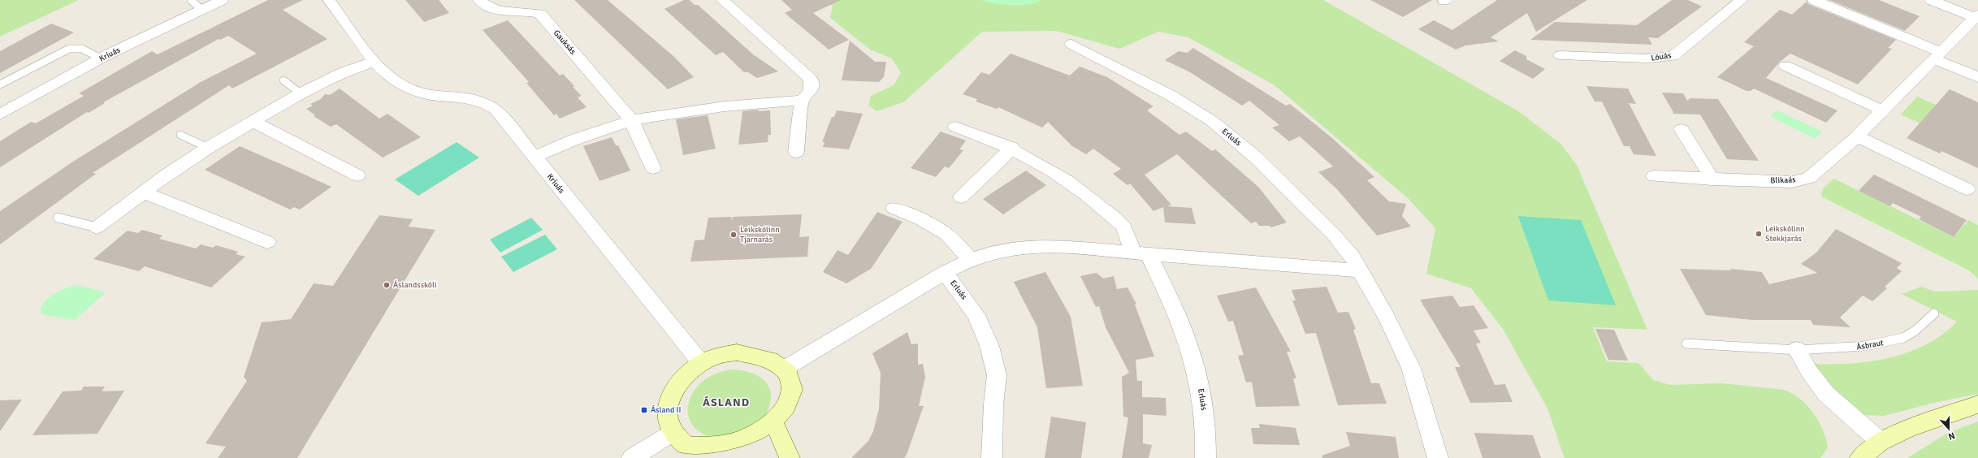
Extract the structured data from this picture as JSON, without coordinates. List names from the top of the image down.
{
  "streets": {
    "street": [
      "Gauksás",
      "Kríuás",
      "Lóuás",
      "Erluás",
      "Blikaás"
    ],
    "lane": ["Ásbraut"]
  },
  "crossings": [
    ["Kríuás", "Erluás"]
  ],
  "districts": ["ÁSLAND"],
  "places": {
    "other": ["Leikskólinn Stekkjarás", "Leikskólinn Tjarnarás", "Áslandsskóli"],
    "transit": ["Ásland II"]
  },
  "north": "bottom"
}
